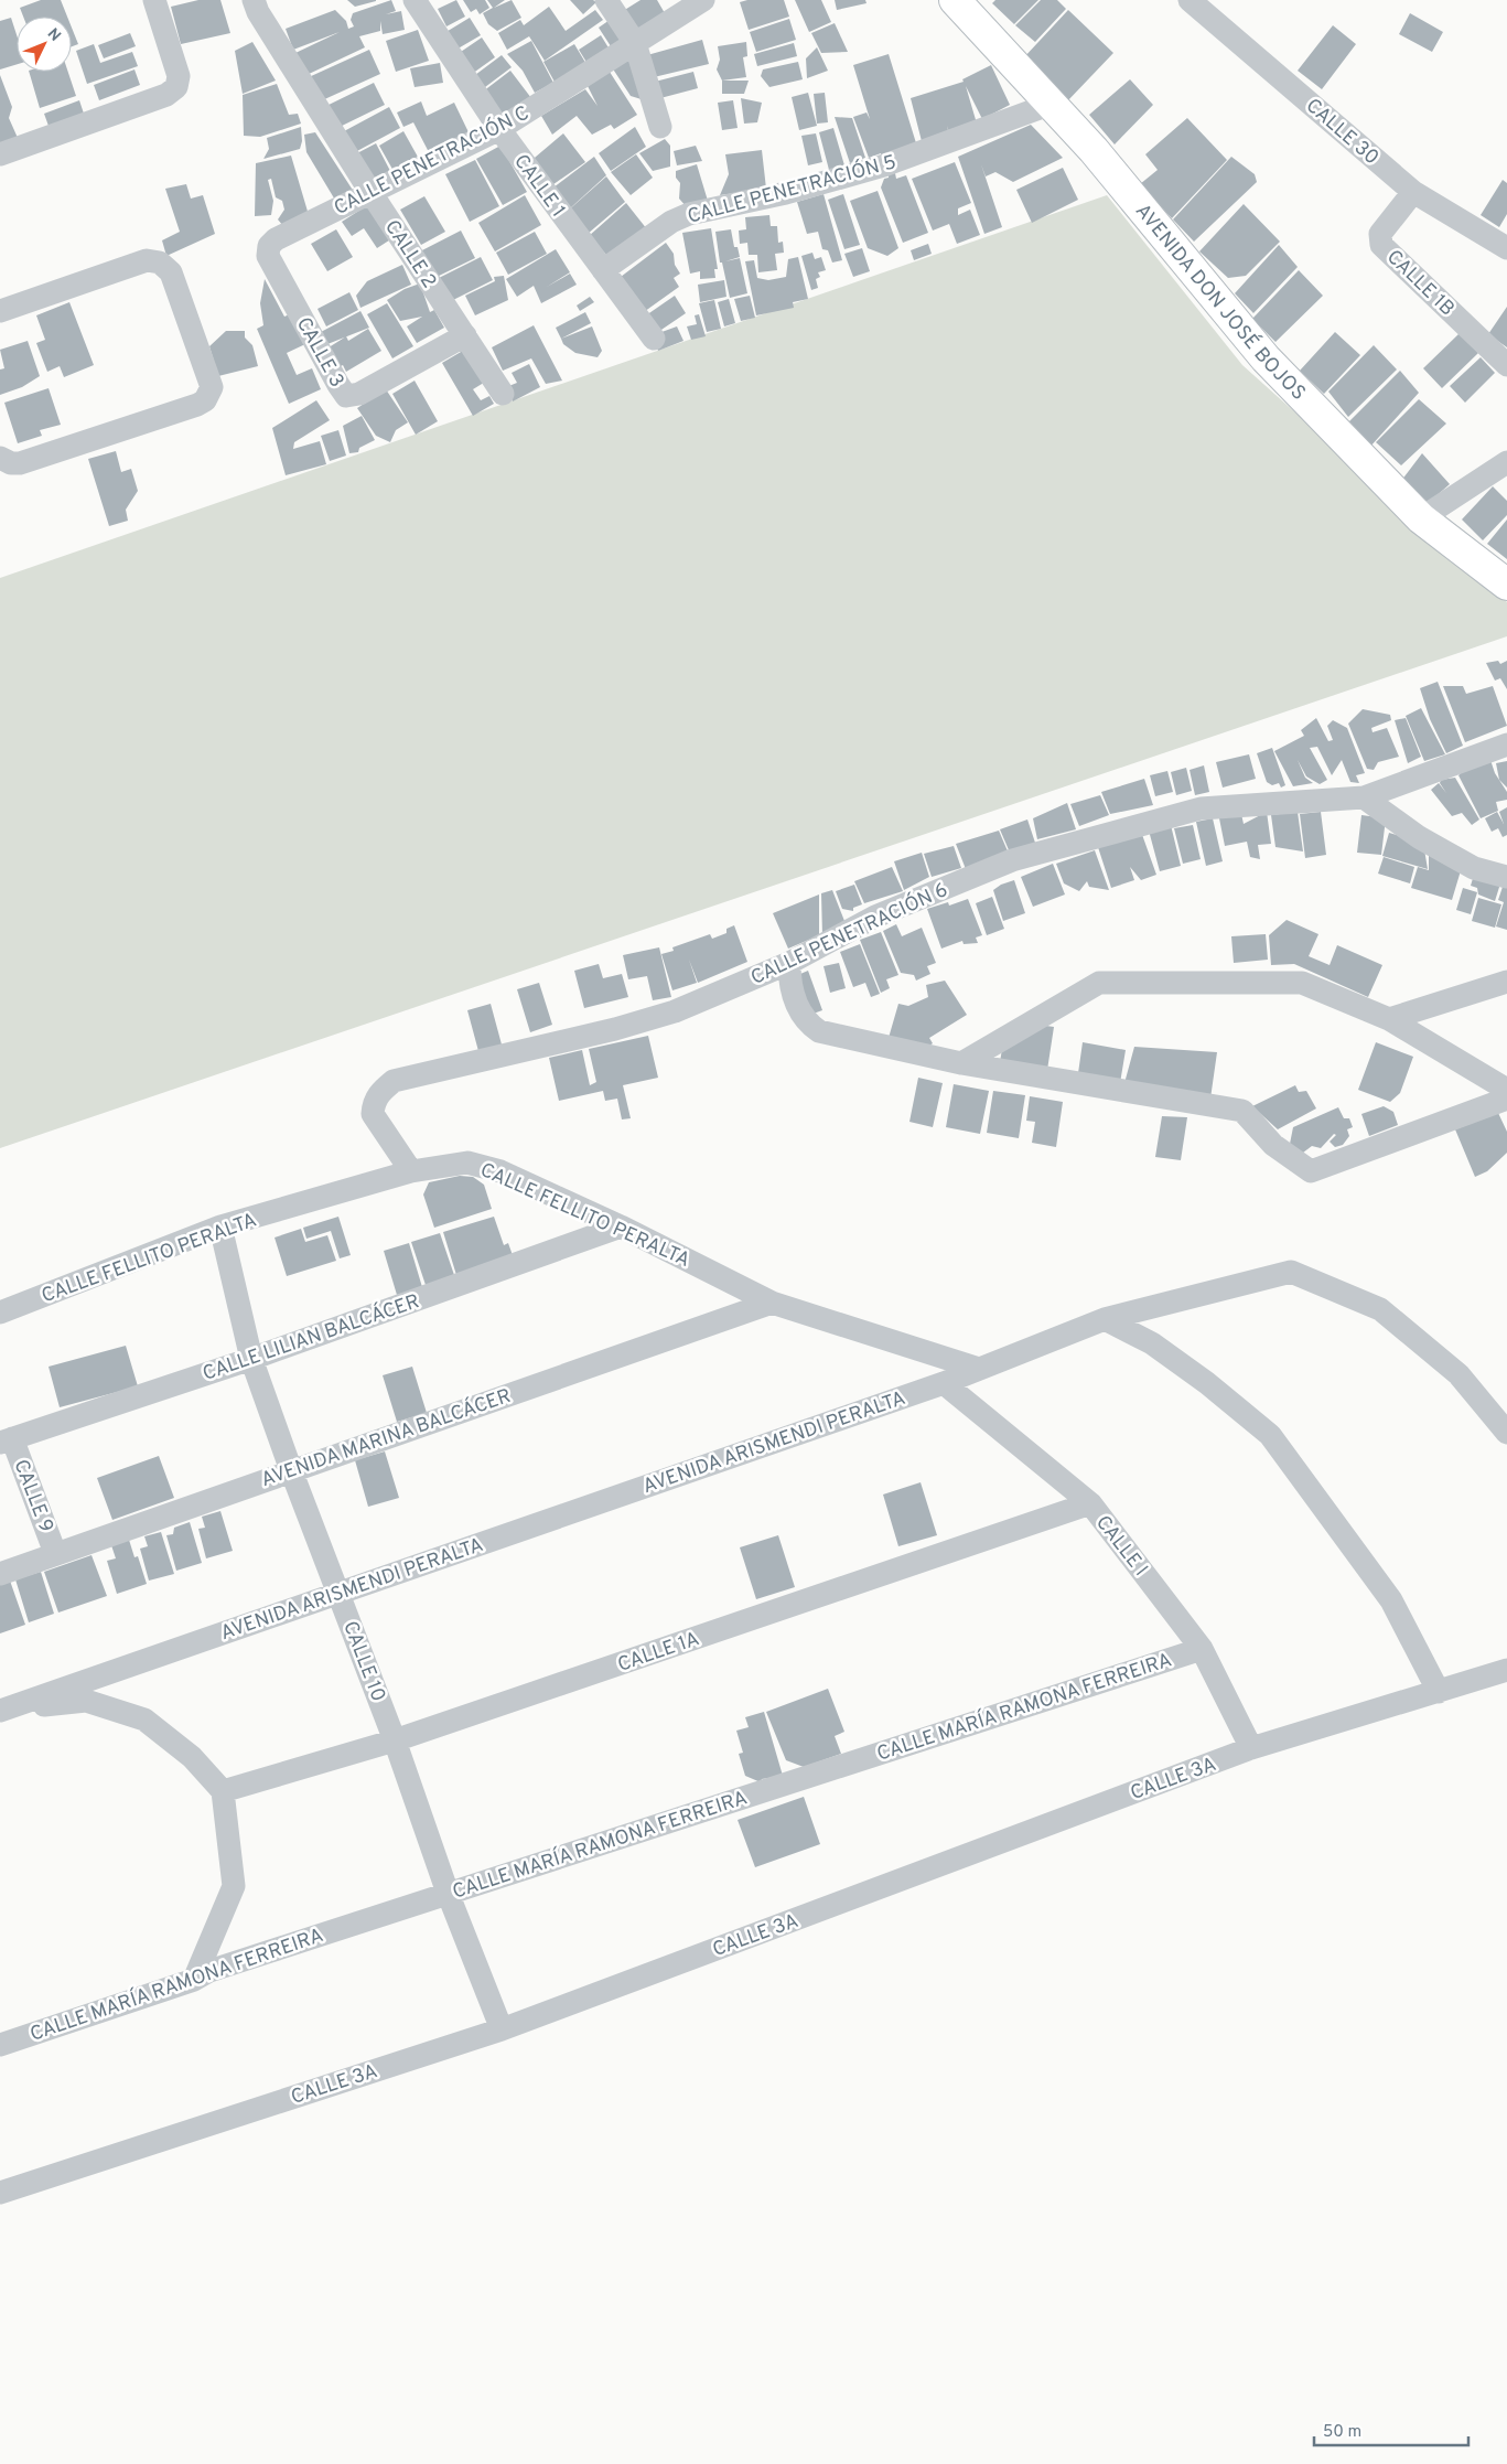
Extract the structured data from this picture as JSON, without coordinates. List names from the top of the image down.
{
  "streets": {
    "street": [
      "CALLE 30",
      "CALLE PENETRACIÓN C",
      "CALLE 1",
      "CALLE PENETRACIÓN 5",
      "CALLE 2",
      "CALLE 1B",
      "AVENIDA DON JOSÉ BOJOS",
      "CALLE 3",
      "CALLE PENETRACIÓN 6",
      "CALLE FELLITO PERALTA",
      "CALLE LILIAN BALCÁCER",
      "AVENIDA MARINA BALCÁCER",
      "AVENIDA ARISMENDI PERALTA",
      "CALLE 9",
      "CALLE I",
      "CALLE 1A",
      "CALLE 10",
      "CALLE MARÍA RAMONA FERREIRA",
      "CALLE 3A"
    ]
  },
  "crossings": [
    ["CALLE 30", "CALLE 1B"],
    ["CALLE PENETRACIÓN C", "CALLE 1"],
    ["CALLE PENETRACIÓN C", "CALLE 2"],
    ["CALLE PENETRACIÓN C", "CALLE 3"],
    ["CALLE 1", "CALLE PENETRACIÓN 5"],
    ["CALLE PENETRACIÓN 5", "AVENIDA DON JOSÉ BOJOS"],
    ["CALLE 2", "CALLE 3"],
    ["CALLE PENETRACIÓN 6", "CALLE FELLITO PERALTA"],
    ["CALLE FELLITO PERALTA", "CALLE LILIAN BALCÁCER"],
    ["CALLE FELLITO PERALTA", "AVENIDA MARINA BALCÁCER"],
    ["CALLE FELLITO PERALTA", "AVENIDA ARISMENDI PERALTA"],
    ["CALLE FELLITO PERALTA", "CALLE 10"],
    ["CALLE LILIAN BALCÁCER", "CALLE 9"],
    ["CALLE LILIAN BALCÁCER", "CALLE 10"],
    ["AVENIDA MARINA BALCÁCER", "CALLE 9"],
    ["AVENIDA MARINA BALCÁCER", "CALLE 10"],
    ["AVENIDA ARISMENDI PERALTA", "CALLE I"],
    ["AVENIDA ARISMENDI PERALTA", "CALLE 10"],
    ["CALLE I", "CALLE 1A"],
    ["CALLE I", "CALLE MARÍA RAMONA FERREIRA"],
    ["CALLE I", "CALLE 3A"],
    ["CALLE 1A", "CALLE 10"],
    ["CALLE 10", "CALLE MARÍA RAMONA FERREIRA"],
    ["CALLE 10", "CALLE 3A"]
  ],
  "scale_bar": "50 m",
  "north": "top right"
}
